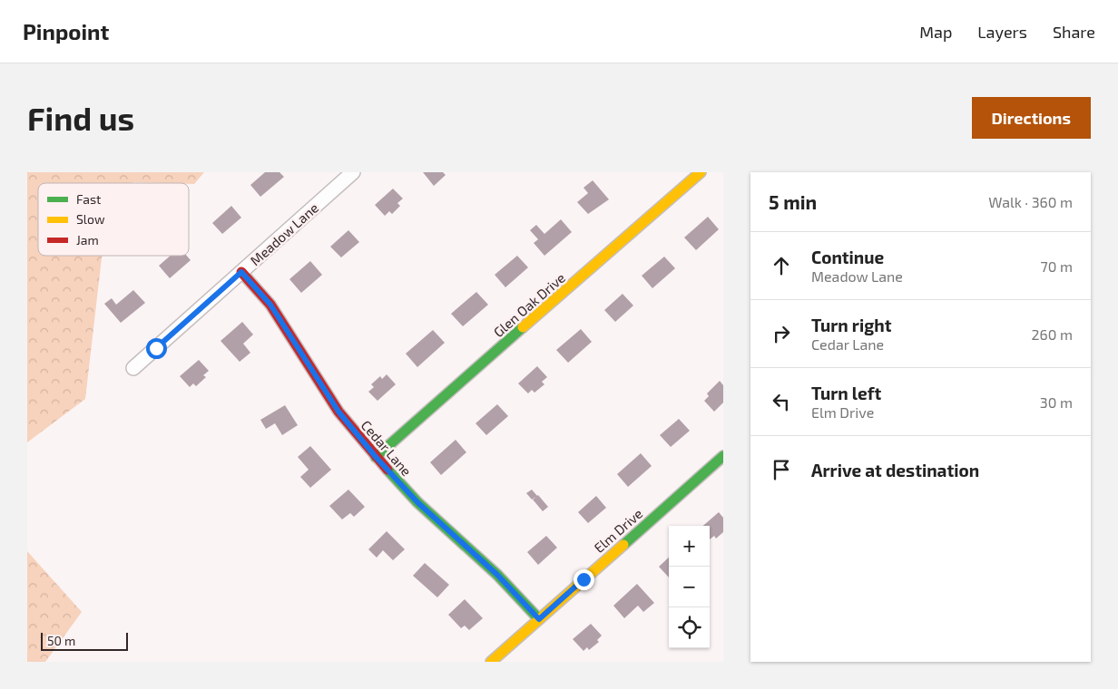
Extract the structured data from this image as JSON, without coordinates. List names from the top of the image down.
{
  "streets": {
    "street": [
      "Meadow Lane",
      "Glen Oak Drive",
      "Cedar Lane",
      "Elm Drive"
    ]
  },
  "crossings": [
    ["Meadow Lane", "Cedar Lane"],
    ["Glen Oak Drive", "Cedar Lane"],
    ["Cedar Lane", "Elm Drive"]
  ],
  "legend": ["Fast", "Slow", "Jam"],
  "scale_bar": "50 m",
  "page": {
    "header": "Pinpoint",
    "nav": ["Map", "Layers", "Share"],
    "buttons": "Directions",
    "title": "Find us",
    "heading": ["5 min", "Walk · 360 m"],
    "list": [
      ["Continue", "Meadow Lane", "70 m"],
      ["Turn right", "Cedar Lane", "260 m"],
      ["Turn left", "Elm Drive", "30 m"],
      "Arrive at destination"
    ],
    "map_buttons": ["+", "−"],
    "scale": "50 m"
  }
}
